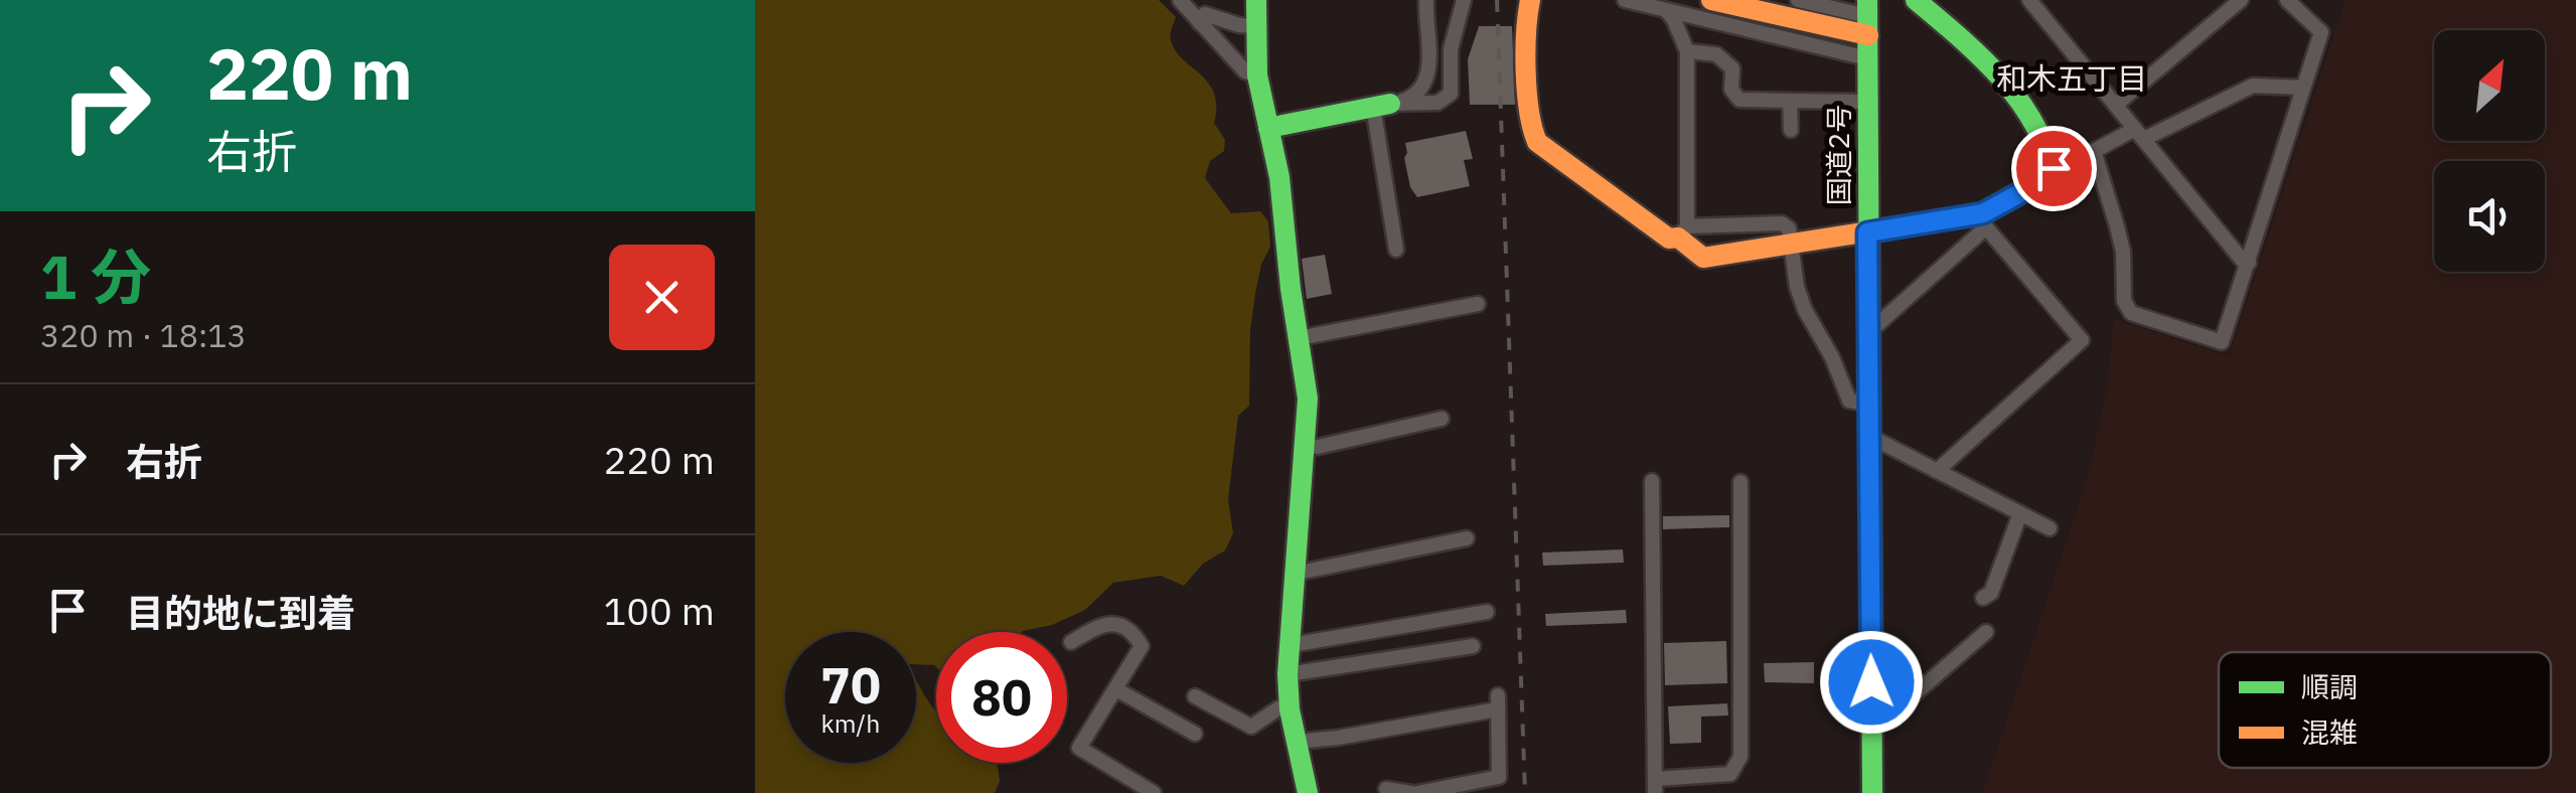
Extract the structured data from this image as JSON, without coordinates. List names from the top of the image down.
{
  "streets": {
    "main road": ["国道2号"]
  },
  "districts": ["和木五丁目"],
  "legend": ["順調", "混雑"],
  "north": "top right",
  "page": {
    "turn": ["220 m", "右折"],
    "heading": ["1 分", "320 m · 18:13"],
    "list": [
      {
        "name": "右折",
        "value": "220 m"
      },
      {
        "name": "目的地に到着",
        "value": "100 m"
      }
    ],
    "speed": "70 km/h",
    "limit": "80"
  }
}
